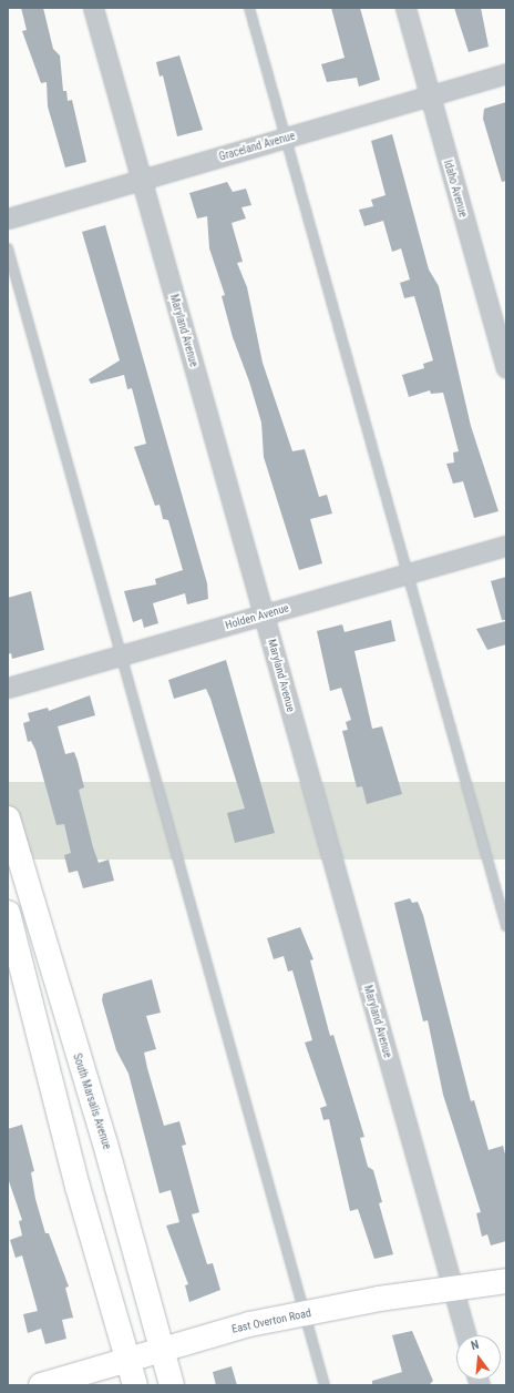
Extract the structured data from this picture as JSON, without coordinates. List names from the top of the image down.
{
  "streets": {
    "main road": ["South Marsalis Avenue", "East Overton Road"],
    "street": [
      "Graceland Avenue",
      "Idaho Avenue",
      "Maryland Avenue",
      "Holden Avenue"
    ]
  },
  "crossings": [
    ["Graceland Avenue", "Idaho Avenue"],
    ["Graceland Avenue", "Maryland Avenue"],
    ["Maryland Avenue", "Holden Avenue"],
    ["Maryland Avenue", "East Overton Road"],
    ["South Marsalis Avenue", "East Overton Road"]
  ],
  "north": "top"
}
